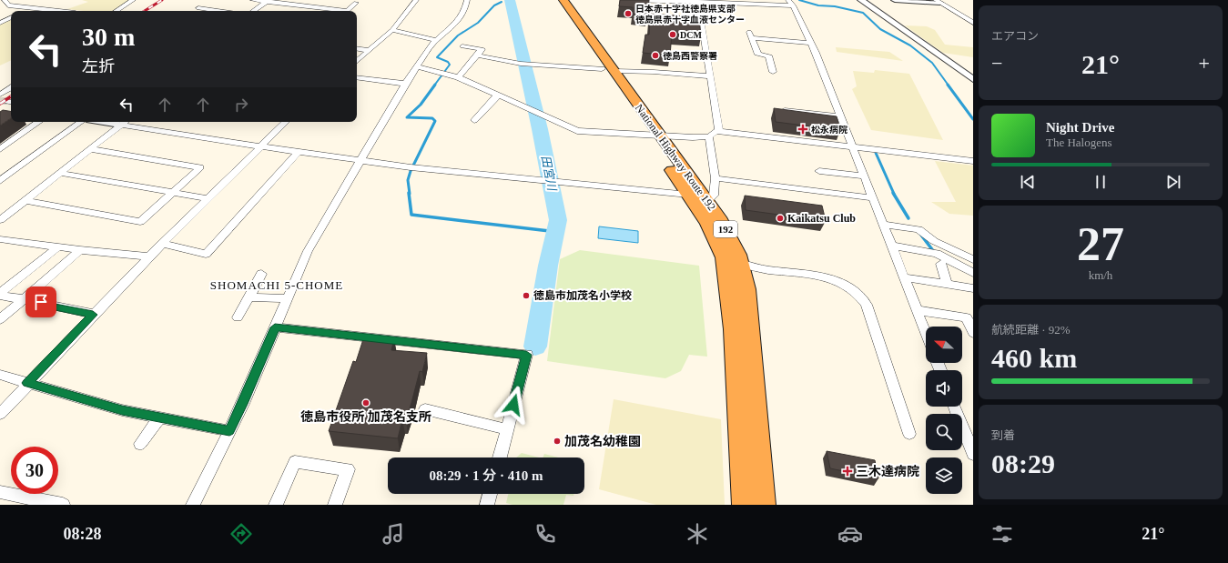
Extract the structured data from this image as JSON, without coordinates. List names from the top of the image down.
{
  "streets": {
    "highway": ["National Highway Route 192", "192"]
  },
  "districts": ["SHOMACHI 5-CHOME"],
  "water": ["田宮川"],
  "places": {
    "other": [
      "日本赤十字社徳島県支部 徳島県赤十字血液センター",
      "DCM",
      "徳島西警察署",
      "Kaikatsu Club",
      "徳島市加茂名小学校",
      "徳島市役所 加茂名支所",
      "加茂名幼稚園"
    ],
    "health": ["松永病院", "三木達病院"]
  },
  "north": "left",
  "page": {
    "tile": [
      "エアコン",
      ["27", "km/h"],
      ["航続距離 · 92%", "460 km"],
      ["到着", "08:29"]
    ],
    "turn": ["30 m", "左折"],
    "heat": ["−", "21°", "+"],
    "song": ["Night Drive", "The Halogens"],
    "limit": "30",
    "trip": "08:29 · 1 分 · 410 m",
    "tabs": ["08:28", "21°"]
  }
}
